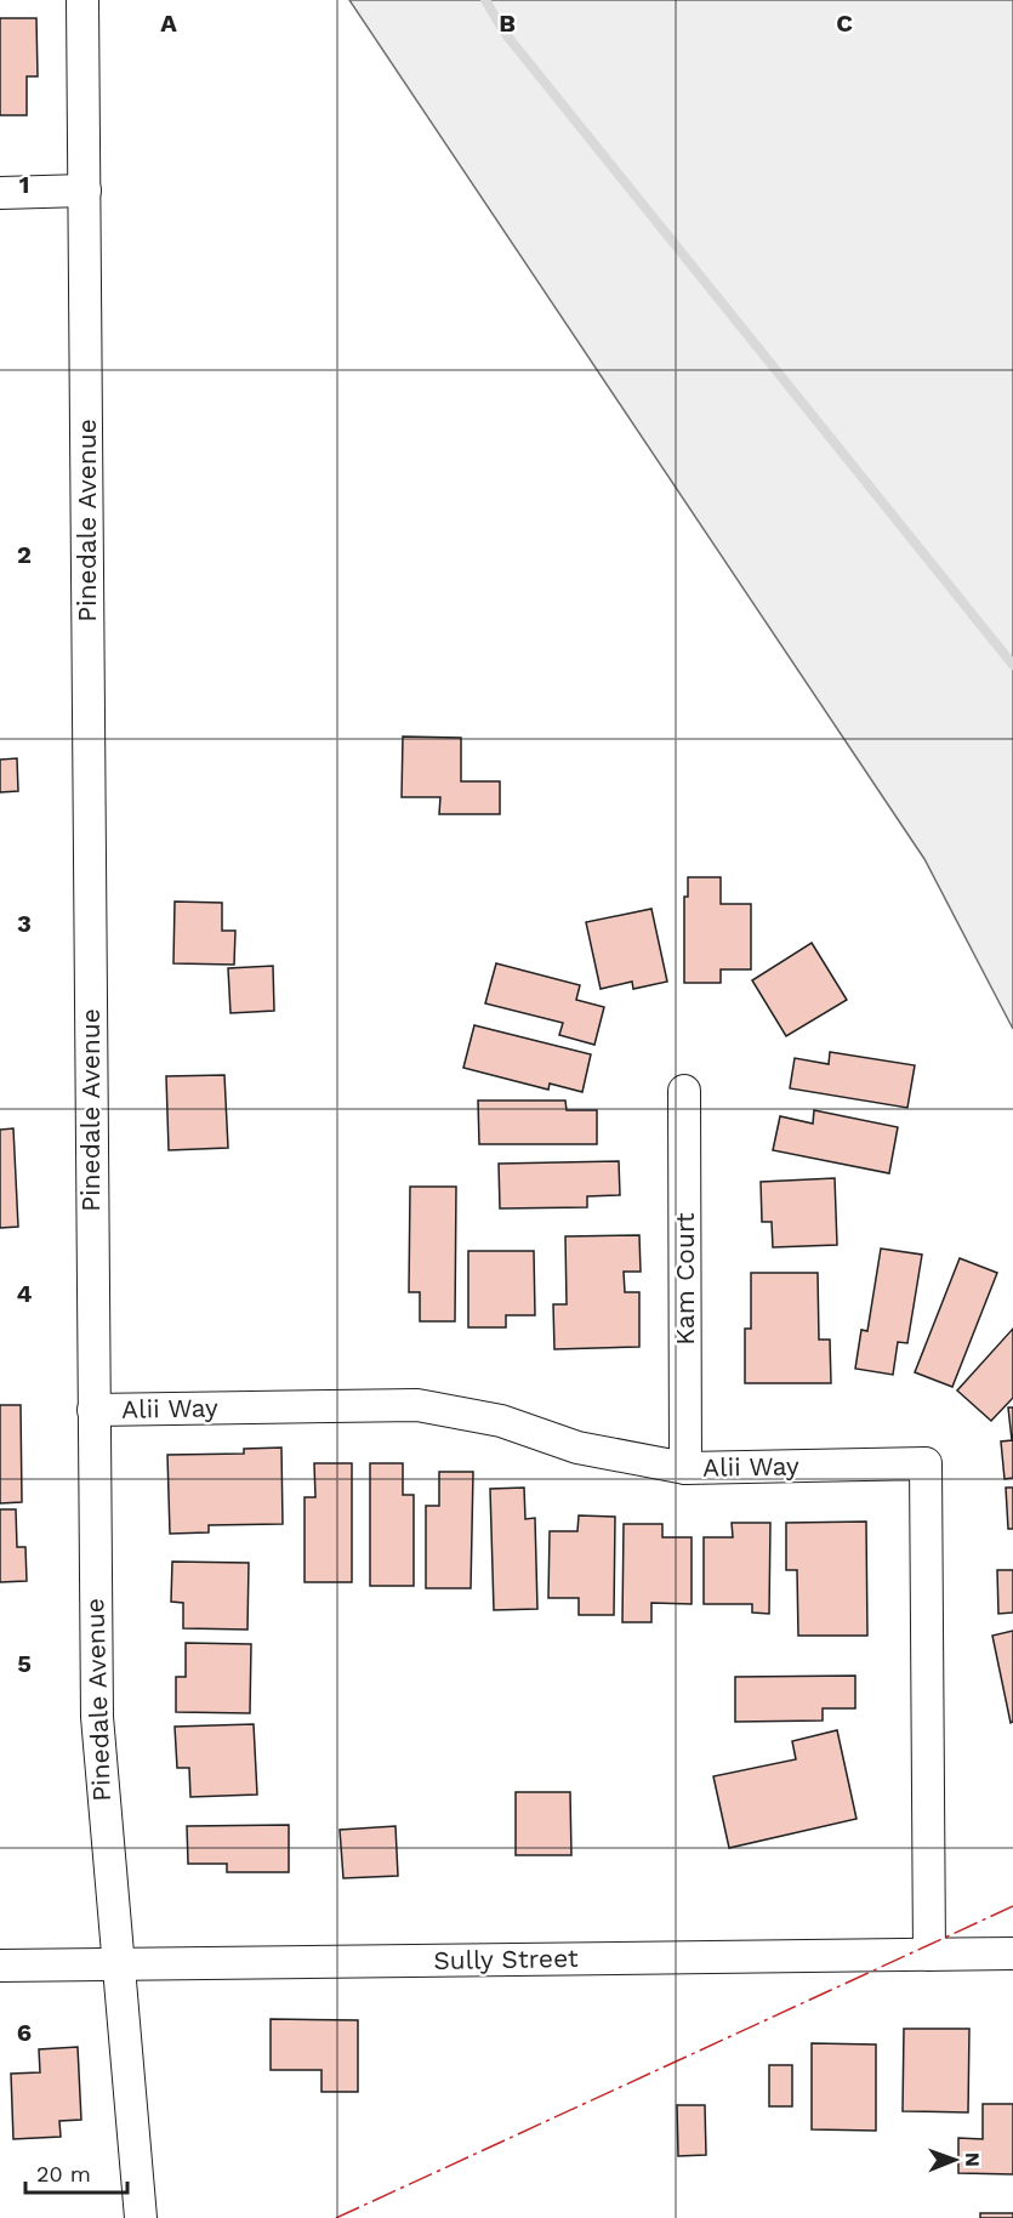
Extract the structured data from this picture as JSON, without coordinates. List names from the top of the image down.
{
  "streets": {
    "street": [
      "Pinedale Avenue",
      "Kam Court",
      "Alii Way",
      "Sully Street"
    ]
  },
  "crossings": [
    ["Pinedale Avenue", "Alii Way"],
    ["Pinedale Avenue", "Sully Street"],
    ["Kam Court", "Alii Way"],
    ["Alii Way", "Sully Street"]
  ],
  "scale_bar": "20 m",
  "north": "right",
  "grid": {
    "columns": ["A", "B", "C"],
    "rows": [
      "1",
      "2",
      "3",
      "4",
      "5",
      "6"
    ]
  }
}
